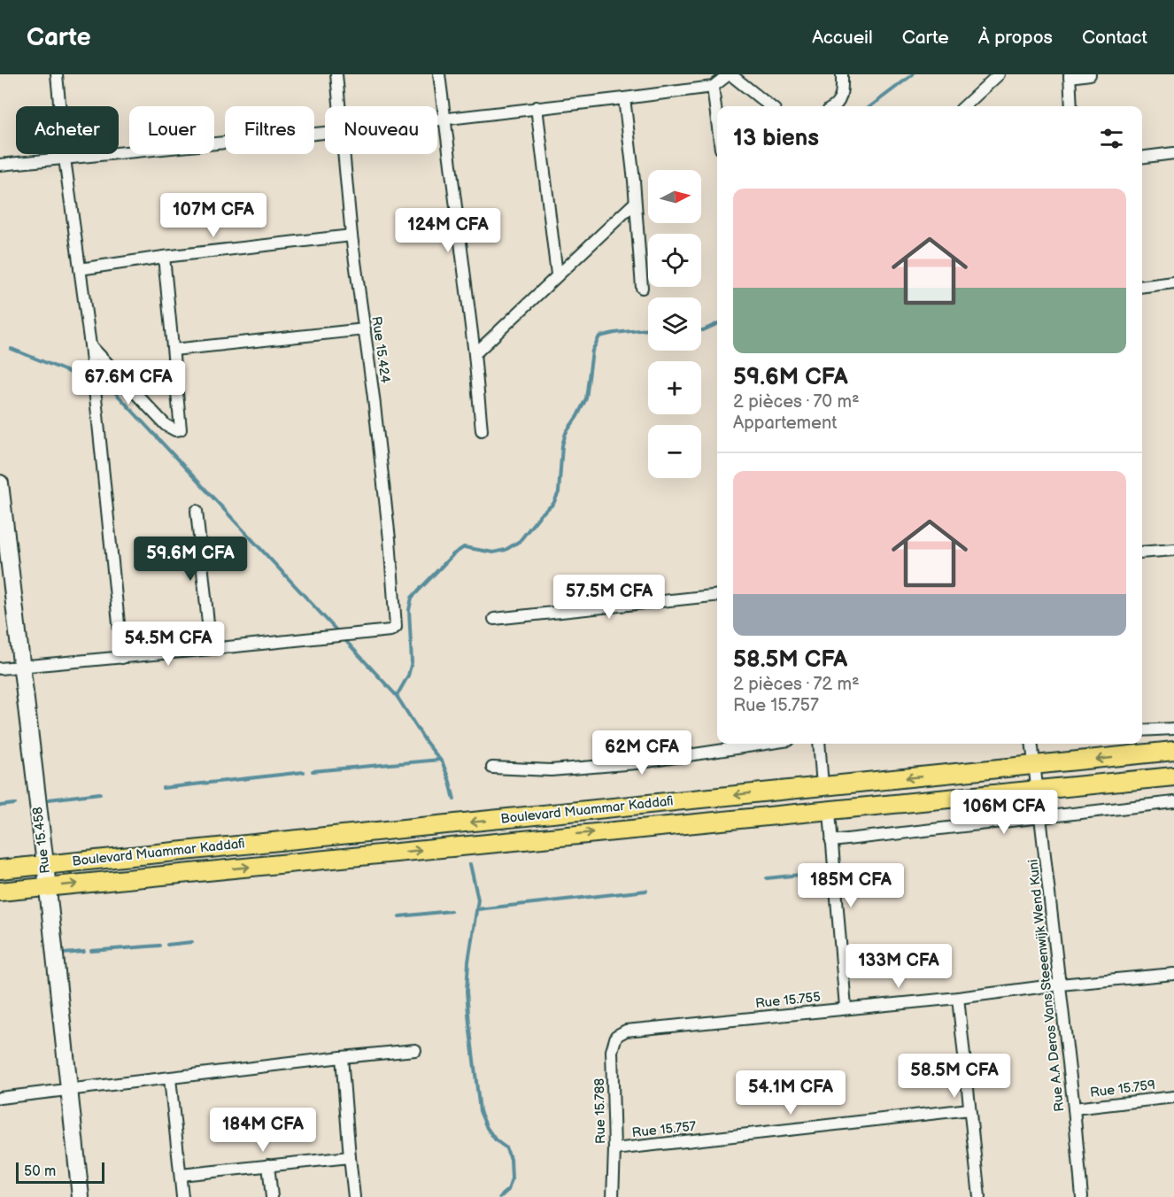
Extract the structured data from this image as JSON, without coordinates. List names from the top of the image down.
{
  "streets": {
    "main road": ["Boulevard Muammar Kaddafi", "Rue 15.458"],
    "street": [
      "Rue 15.424",
      "Rue A.A Deros Vans Steeenwijk Wend Kuni",
      "Rue 15.755",
      "Rue 15.759",
      "Rue 15.788",
      "Rue 15.757"
    ]
  },
  "crossings": [
    ["Boulevard Muammar Kaddafi", "Rue 15.458"],
    ["Boulevard Muammar Kaddafi", "Rue A.A Deros Vans Steeenwijk Wend Kuni"],
    ["Rue A.A Deros Vans Steeenwijk Wend Kuni", "Rue 15.755"],
    ["Rue A.A Deros Vans Steeenwijk Wend Kuni", "Rue 15.759"],
    ["Rue 15.755", "Rue 15.788"],
    ["Rue 15.788", "Rue 15.757"]
  ],
  "scale_bar": "50 m",
  "north": "right",
  "page": {
    "header": "Carte",
    "nav": [
      "Accueil",
      "Carte",
      "À propos",
      "Contact"
    ],
    "chip": [
      "Acheter",
      "Louer",
      "Filtres",
      "Nouveau"
    ],
    "heading": "13 biens",
    "map_buttons": ["+", "−"],
    "list": [
      {
        "name": "59.6M CFA",
        "note": "2 pièces · 70 m² · Appartement"
      },
      {
        "name": "58.5M CFA",
        "note": "2 pièces · 72 m² · Rue 15.757"
      }
    ],
    "price": [
      "107M CFA",
      "124M CFA",
      "67.6M CFA",
      "59.6M CFA",
      "57.5M CFA",
      "54.5M CFA",
      "62M CFA",
      "106M CFA",
      "185M CFA",
      "133M CFA",
      "58.5M CFA",
      "54.1M CFA",
      "184M CFA"
    ],
    "scale": "50 m"
  }
}
